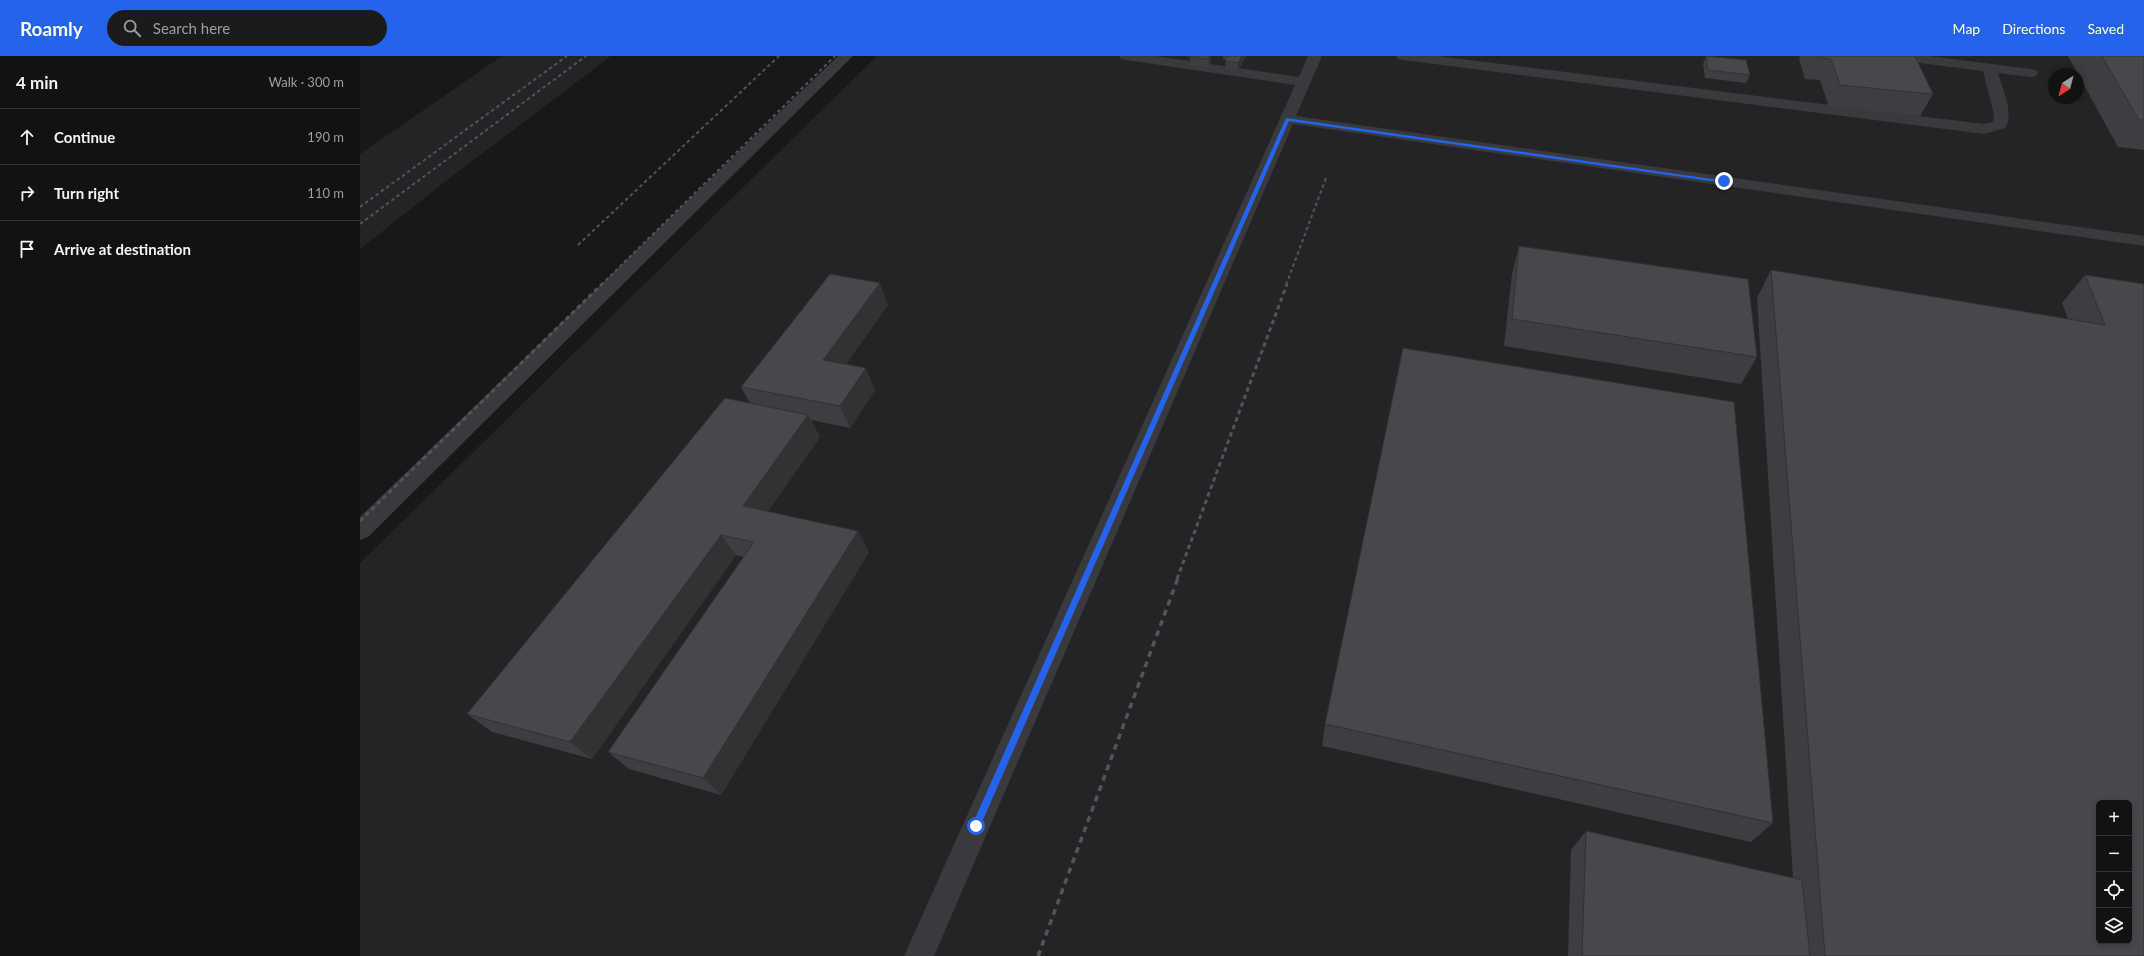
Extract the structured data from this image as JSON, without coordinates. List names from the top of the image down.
{
  "north": "bottom left",
  "page": {
    "header": "Roamly",
    "search": "Search here",
    "nav": ["Map", "Directions", "Saved"],
    "heading": ["4 min", "Walk · 300 m"],
    "list": [
      ["Continue", "190 m"],
      ["Turn right", "110 m"],
      "Arrive at destination"
    ],
    "map_buttons": ["+", "−"]
  }
}
